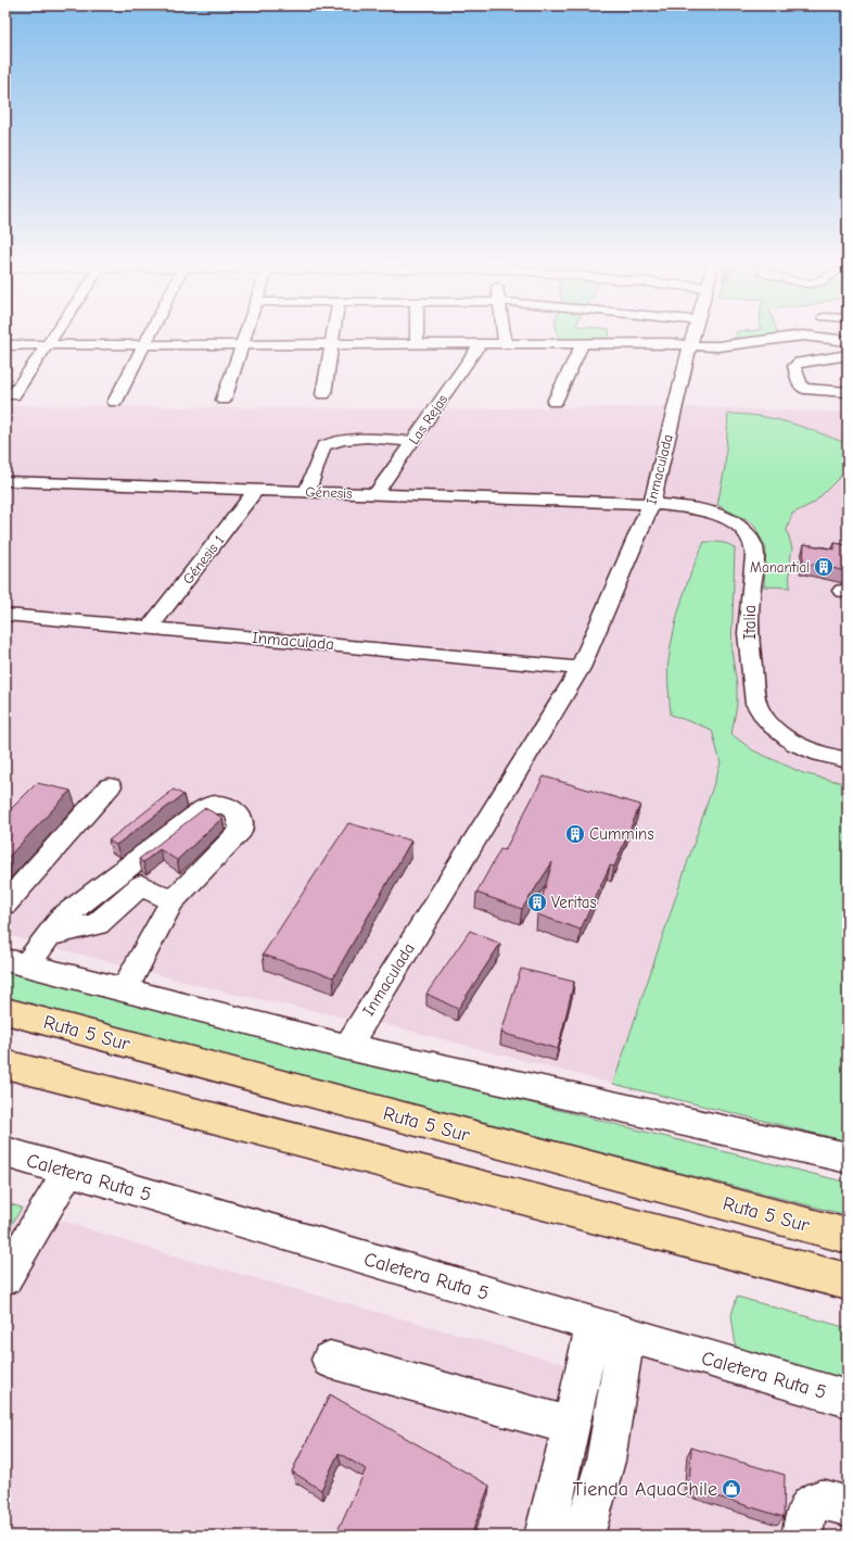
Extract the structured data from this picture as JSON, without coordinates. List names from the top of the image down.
{
  "streets": {
    "highway": ["Ruta 5 Sur"],
    "street": [
      "Las Rejas",
      "Inmaculada",
      "Génesis",
      "Génesis 1",
      "Italia",
      "Caletera Ruta 5"
    ]
  },
  "crossings": [
    ["Las Rejas", "Génesis"],
    ["Inmaculada", "Génesis"],
    ["Inmaculada", "Génesis 1"],
    ["Inmaculada", "Italia"],
    ["Génesis", "Génesis 1"],
    ["Génesis", "Italia"]
  ],
  "places": {
    "building": ["Manantial", "Cummins", "Veritas"],
    "shop": ["Tienda AquaChile"]
  }
}
